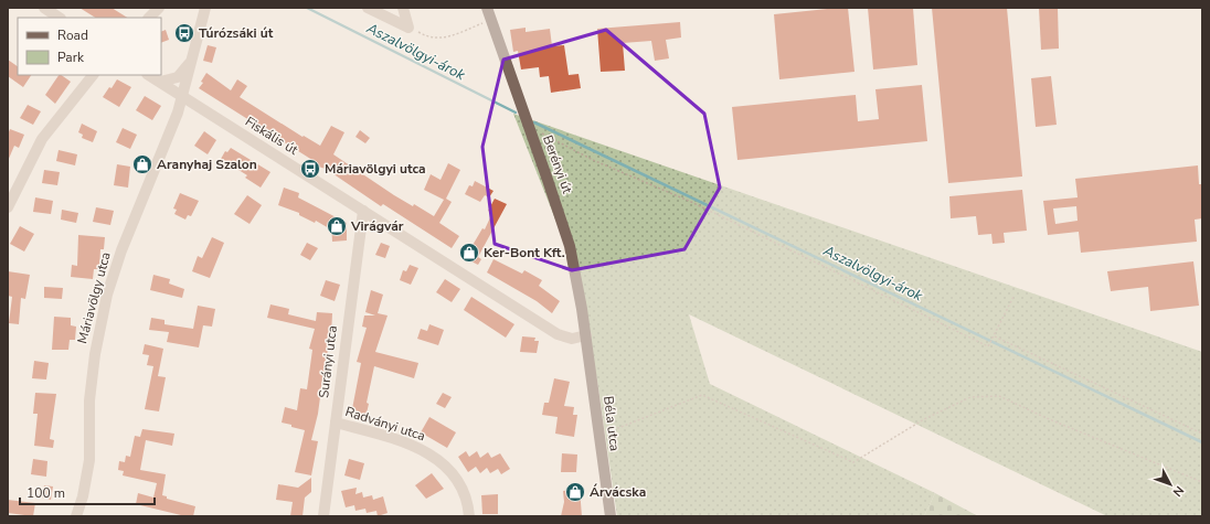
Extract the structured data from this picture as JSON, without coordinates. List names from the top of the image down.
{
  "streets": {
    "main road": ["Berényi út", "Béla utca"],
    "street": [
      "Fiskális út",
      "Máriavölgy utca",
      "Surányi utca",
      "Radványi utca"
    ]
  },
  "crossings": [
    ["Fiskális út", "Berényi út"],
    ["Fiskális út", "Máriavölgy utca"],
    ["Fiskális út", "Surányi utca"],
    ["Fiskális út", "Béla utca"],
    ["Berényi út", "Béla utca"],
    ["Surányi utca", "Radványi utca"]
  ],
  "water": ["Aszalvölgyi-árok"],
  "places": {
    "bus stop": ["Túrózsáki út", "Máriavölgyi utca"],
    "shop": [
      "Aranyhaj Szalon",
      "Virágvár",
      "Ker-Bont Kft.",
      "Árvácska"
    ]
  },
  "legend": ["Road", "Park"],
  "scale_bar": "100 m",
  "north": "bottom right"
}
